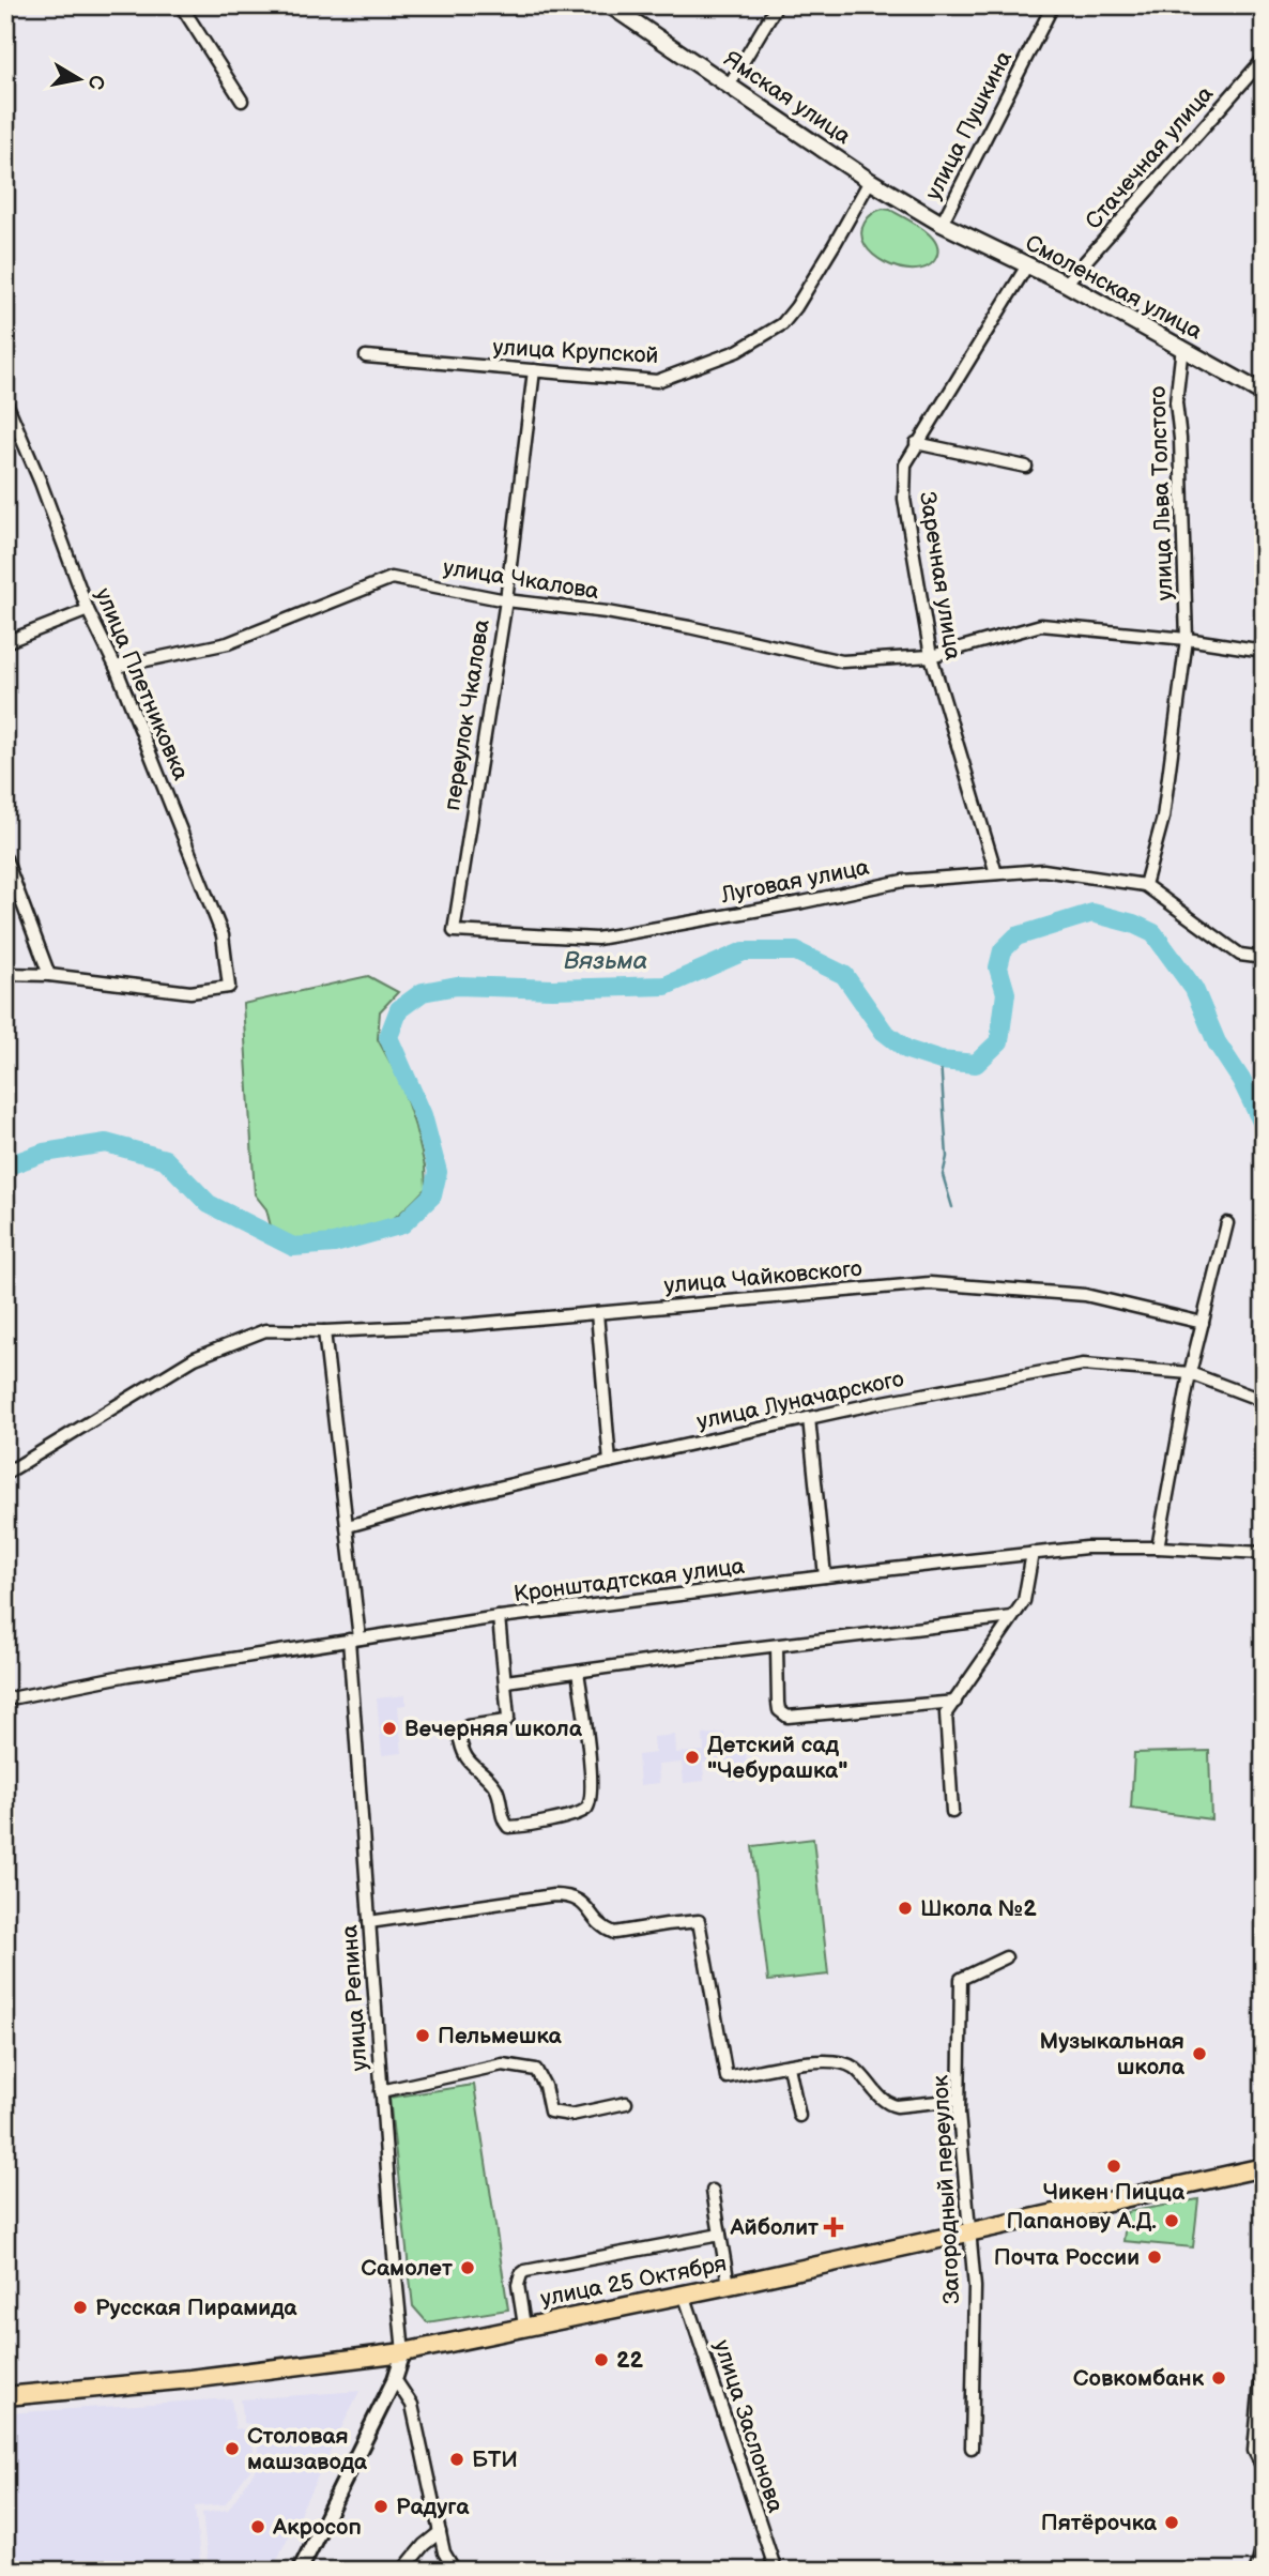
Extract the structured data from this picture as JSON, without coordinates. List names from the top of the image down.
{
  "streets": {
    "main road": ["Ямская улица", "Смоленская улица", "улица 25 Октября"],
    "street": [
      "улица Пушкина",
      "Стачечная улица",
      "улица Крупской",
      "улица Льва Толстого",
      "Заречная улица",
      "улица Чкалова",
      "улица Плетниковка",
      "переулок Чкалова",
      "Луговая улица",
      "улица Чайковского",
      "улица Луначарского",
      "Кронштадтская улица",
      "улица Репина",
      "Загородный переулок",
      "улица Заслонова"
    ]
  },
  "crossings": [
    ["Ямская улица", "улица Пушкина"],
    ["Ямская улица", "Смоленская улица"],
    ["Ямская улица", "улица Крупской"],
    ["улица Пушкина", "Смоленская улица"],
    ["Стачечная улица", "Смоленская улица"],
    ["Смоленская улица", "улица Льва Толстого"],
    ["Смоленская улица", "Заречная улица"],
    ["улица Крупской", "переулок Чкалова"],
    ["улица Льва Толстого", "Луговая улица"],
    ["Заречная улица", "улица Чкалова"],
    ["Заречная улица", "Луговая улица"],
    ["улица Чкалова", "улица Плетниковка"],
    ["улица Чкалова", "переулок Чкалова"],
    ["переулок Чкалова", "Луговая улица"],
    ["улица Чайковского", "улица Репина"],
    ["улица Луначарского", "улица Репина"],
    ["Кронштадтская улица", "улица Репина"],
    ["улица Репина", "улица 25 Октября"],
    ["Загородный переулок", "улица 25 Октября"],
    ["улица 25 Октября", "улица Заслонова"]
  ],
  "water": ["Вязьма"],
  "places": {
    "other": [
      "Вечерняя школа",
      "Детский сад \"Чебурашка\"",
      "Школа №2",
      "Пельмешка",
      "Музыкальная школа",
      "Чикен Пицца",
      "Папанову А.Д.",
      "Почта России",
      "Самолет",
      "Русская Пирамида",
      "22",
      "Совкомбанк",
      "Столовая машзавода",
      "БТИ",
      "Радуга",
      "Пятёрочка",
      "Акросоп"
    ],
    "health": ["Айболит"]
  },
  "north": "right"
}
